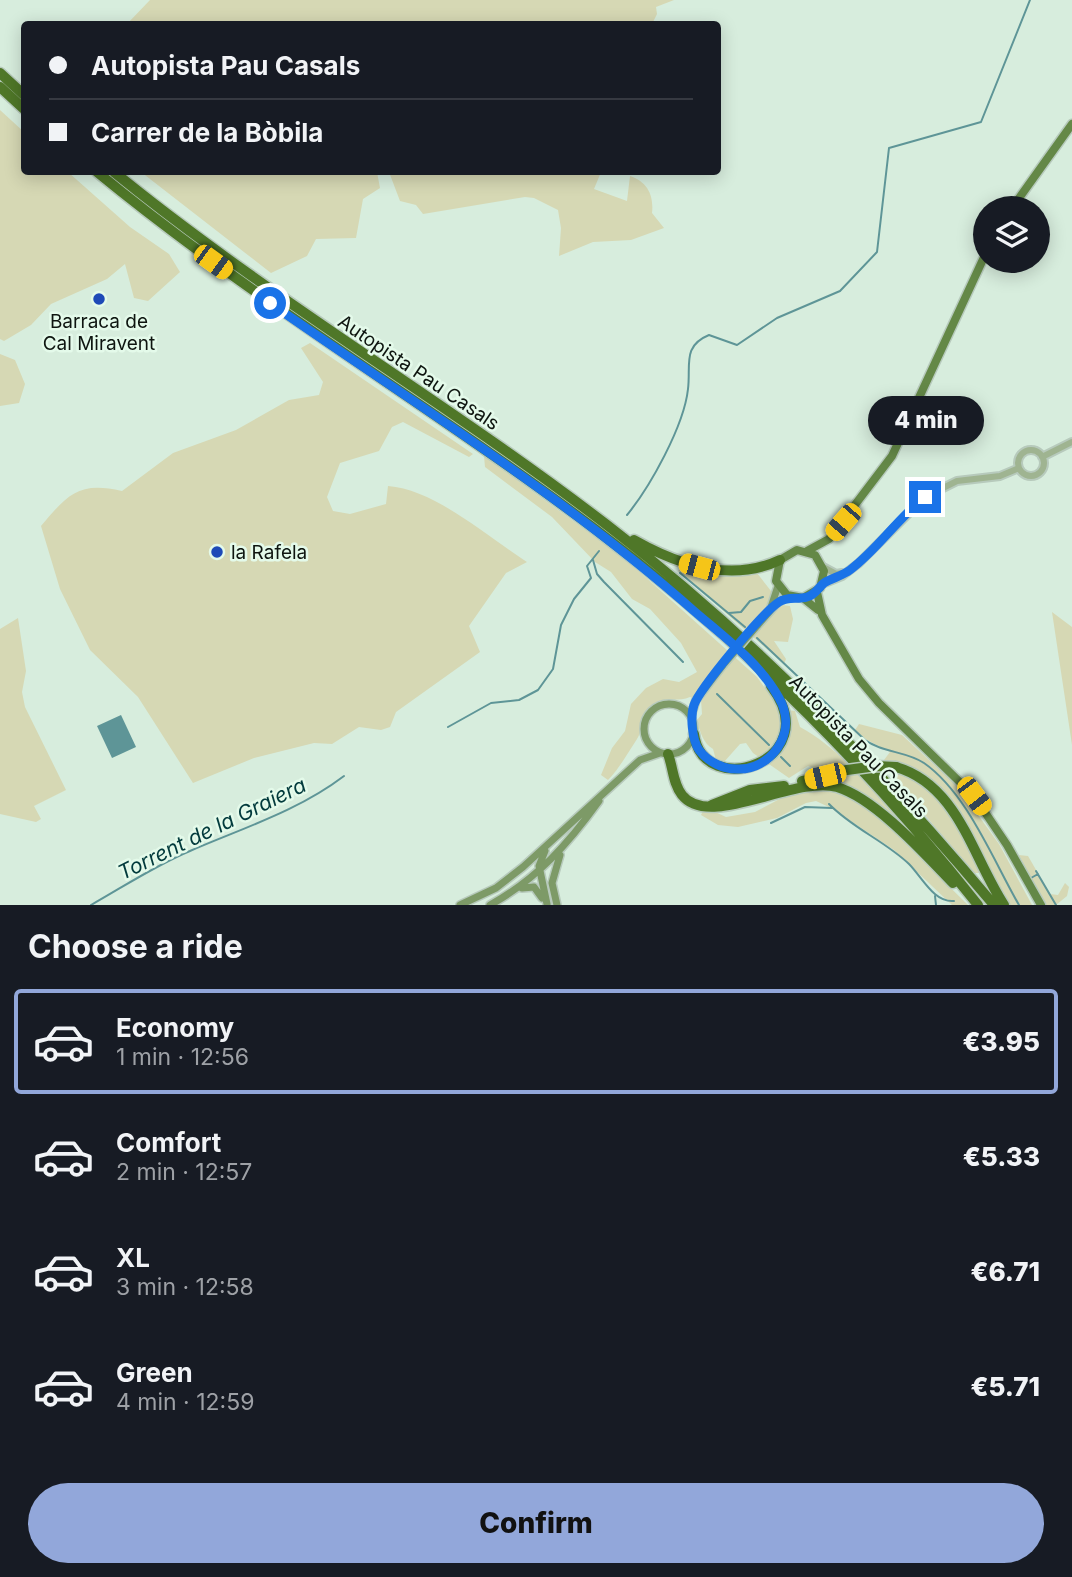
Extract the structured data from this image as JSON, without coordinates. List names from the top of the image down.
{
  "streets": {
    "highway": ["Autopista Pau Casals"]
  },
  "water": ["Torrent de la Graiera"],
  "places": ["Barraca de Cal Miravent", "la Rafela"],
  "page": {
    "banner": ["Autopista Pau Casals", "Carrer de la Bòbila"],
    "bubble": "4 min",
    "heading": "Choose a ride",
    "list": [
      {
        "name": "Economy",
        "note": "1 min · 12:56",
        "value": "€3.95"
      },
      {
        "name": "Comfort",
        "note": "2 min · 12:57",
        "value": "€5.33"
      },
      {
        "name": "XL",
        "note": "3 min · 12:58",
        "value": "€6.71"
      },
      {
        "name": "Green",
        "note": "4 min · 12:59",
        "value": "€5.71"
      }
    ],
    "buttons": "Confirm"
  }
}
